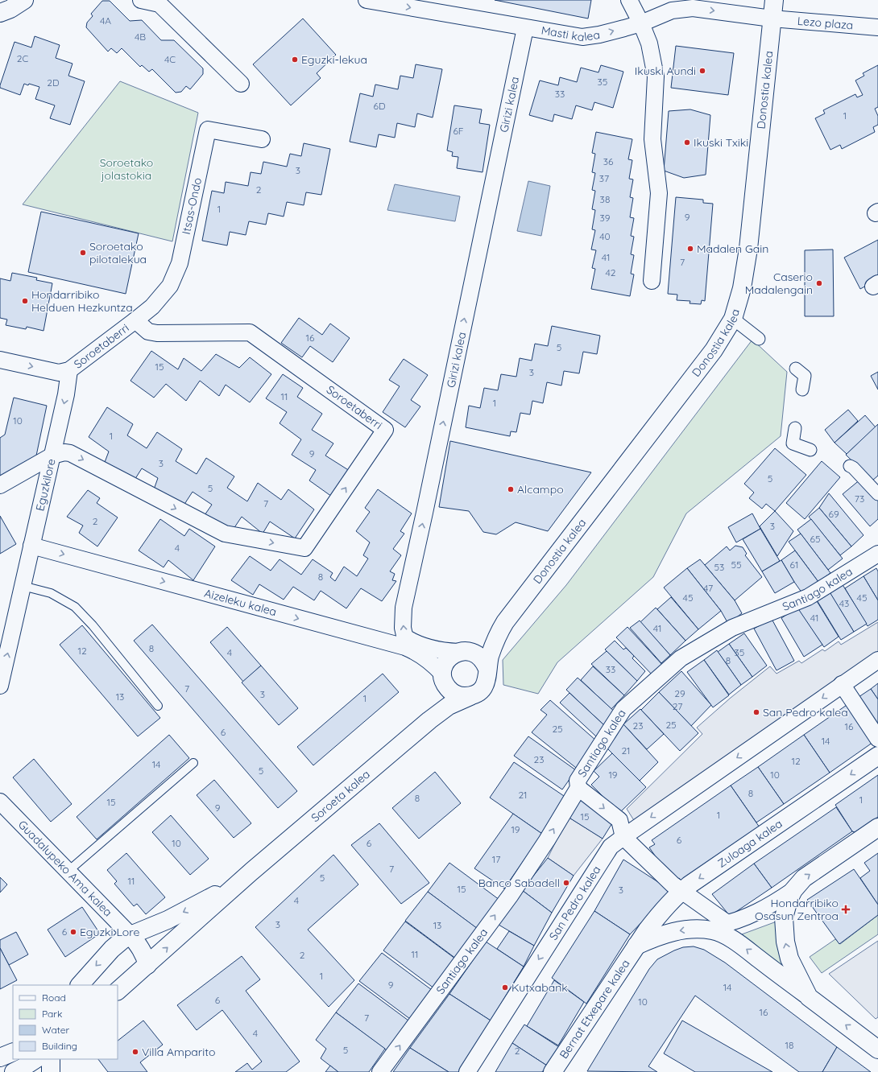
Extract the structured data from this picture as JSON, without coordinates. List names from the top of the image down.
{
  "streets": {
    "street": [
      "Lezo plaza",
      "Masti kalea",
      "Donostia kalea",
      "Girizi kalea",
      "Itsas-Ondo",
      "Soroetaberri",
      "Eguzkilore",
      "Santiago kalea",
      "Aizeleku kalea",
      "Soroeta kalea",
      "Zuloaga kalea",
      "Guadalupeko Ama kalea",
      "San Pedro kalea",
      "Bernat Etxepare kalea"
    ]
  },
  "crossings": [
    ["Lezo plaza", "Masti kalea"],
    ["Lezo plaza", "Donostia kalea"],
    ["Masti kalea", "Donostia kalea"],
    ["Masti kalea", "Girizi kalea"],
    ["Donostia kalea", "Girizi kalea"],
    ["Donostia kalea", "Aizeleku kalea"],
    ["Donostia kalea", "Soroeta kalea"],
    ["Girizi kalea", "Aizeleku kalea"],
    ["Girizi kalea", "Soroeta kalea"],
    ["Itsas-Ondo", "Soroetaberri"],
    ["Soroetaberri", "Eguzkilore"],
    ["Eguzkilore", "Aizeleku kalea"],
    ["Aizeleku kalea", "Soroeta kalea"],
    ["Soroeta kalea", "Guadalupeko Ama kalea"],
    ["Zuloaga kalea", "Bernat Etxepare kalea"]
  ],
  "one_way": [
    "Masti kalea",
    "Girizi kalea",
    "Santiago kalea",
    "Aizeleku kalea"
  ],
  "parks": ["Soroetako jolastokia"],
  "places": {
    "other": [
      "Eguzki-lekua",
      "Ikuski Aundi",
      "Ikuski Txiki",
      "Madalen Gain",
      "Soroetako pilotalekua",
      "Caserio Madalengain",
      "Hondarribiko Helduen Hezkuntza",
      "Alcampo",
      "San Pedro kalea",
      "Banco Sabadell",
      "Eguzki Lore",
      "Kutxabank",
      "Villa Amparito"
    ],
    "health": ["Hondarribiko Osasun Zentroa"]
  },
  "house_numbers": [
    "4A",
    "4B",
    "2C",
    "4C",
    "35",
    "2D",
    "33",
    "6D",
    "1",
    "6F",
    "36",
    "3",
    "37",
    "2",
    "38",
    "1",
    "9",
    "39",
    "40",
    "41",
    "7",
    "42",
    "16",
    "5",
    "15",
    "3",
    "11",
    "1",
    "10",
    "1",
    "9",
    "3",
    "5",
    "5",
    "73",
    "7",
    "69",
    "2",
    "3",
    "65",
    "4",
    "55",
    "61",
    "53",
    "8",
    "47",
    "45",
    "45",
    "43",
    "41",
    "41",
    "8",
    "12",
    "4",
    "35",
    "8",
    "33",
    "7",
    "29",
    "3",
    "13",
    "1",
    "27",
    "25",
    "23",
    "16",
    "25",
    "6",
    "14",
    "21",
    "23",
    "12",
    "14",
    "5",
    "19",
    "10",
    "8",
    "21",
    "8",
    "1",
    "15",
    "9",
    "1",
    "15",
    "19",
    "6",
    "10",
    "6",
    "17",
    "7",
    "5",
    "11",
    "15",
    "3",
    "4",
    "3",
    "13",
    "6",
    "11",
    "2",
    "1",
    "9",
    "14",
    "6",
    "10",
    "16",
    "7",
    "4",
    "18",
    "5",
    "2"
  ],
  "legend": [
    "Road",
    "Park",
    "Water",
    "Building"
  ]
}
